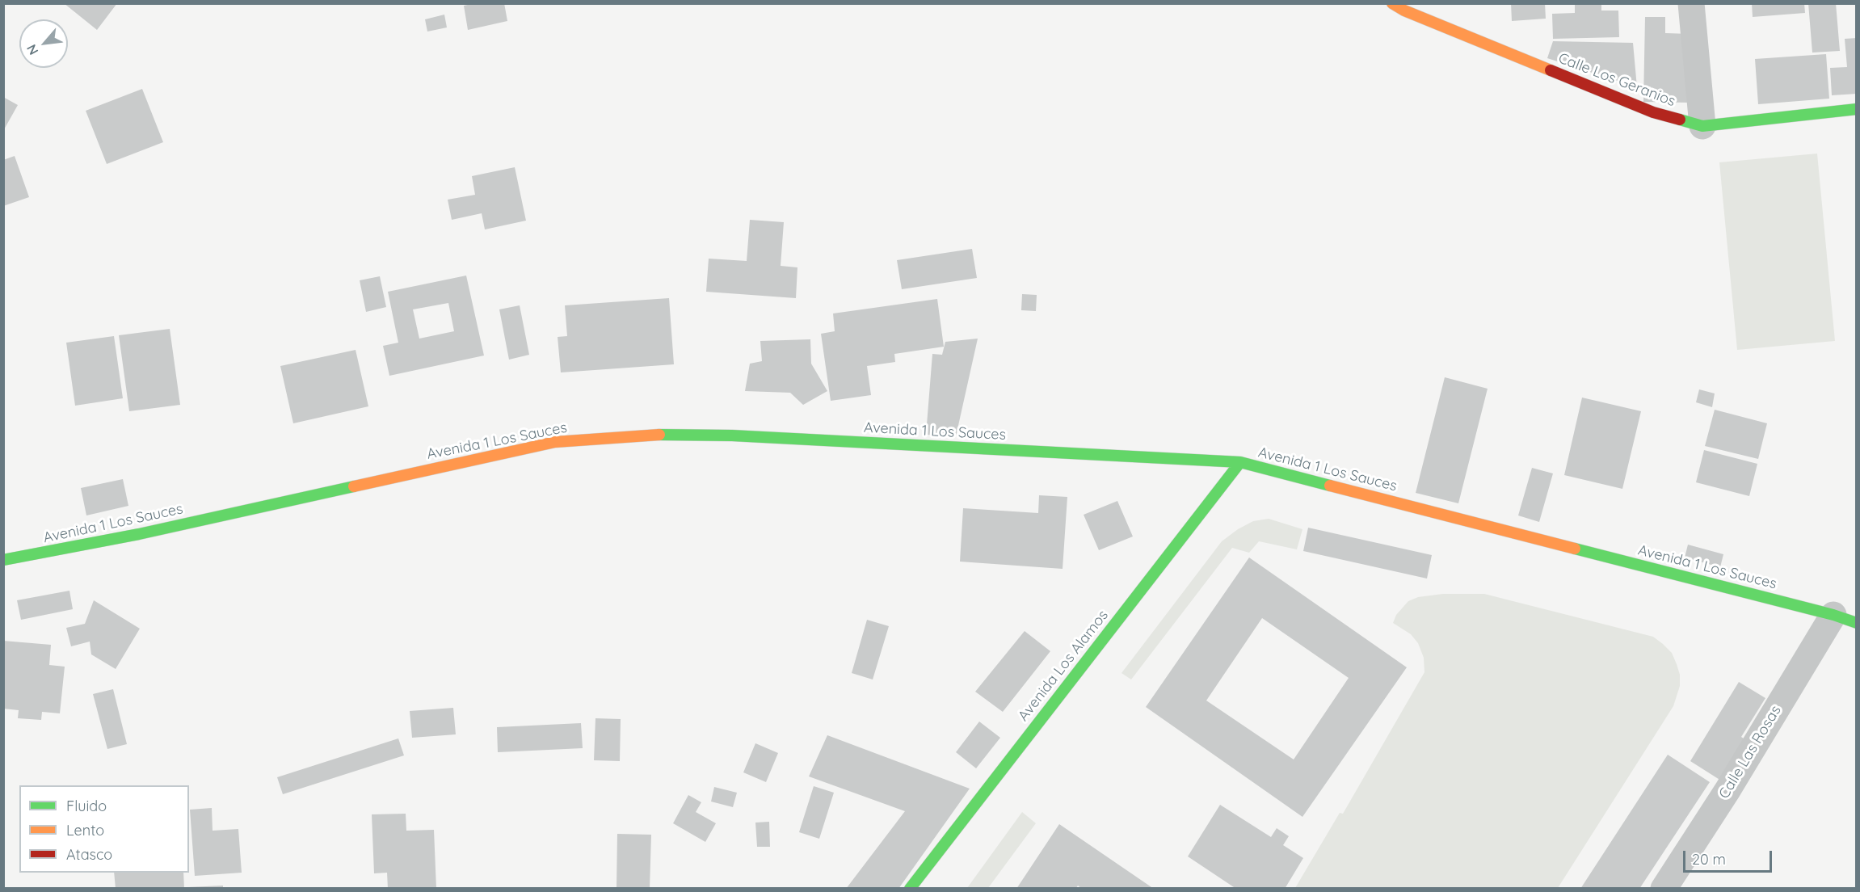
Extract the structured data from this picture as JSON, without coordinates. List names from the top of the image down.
{
  "streets": {
    "street": [
      "Calle Los Geranios",
      "Avenida 1 Los Sauces",
      "Avenida Los Alamos",
      "Calle Las Rosas"
    ]
  },
  "crossings": [
    ["Avenida 1 Los Sauces", "Avenida Los Alamos"],
    ["Avenida 1 Los Sauces", "Calle Las Rosas"]
  ],
  "legend": ["Fluido", "Lento", "Atasco"],
  "scale_bar": "20 m",
  "north": "bottom left"
}
